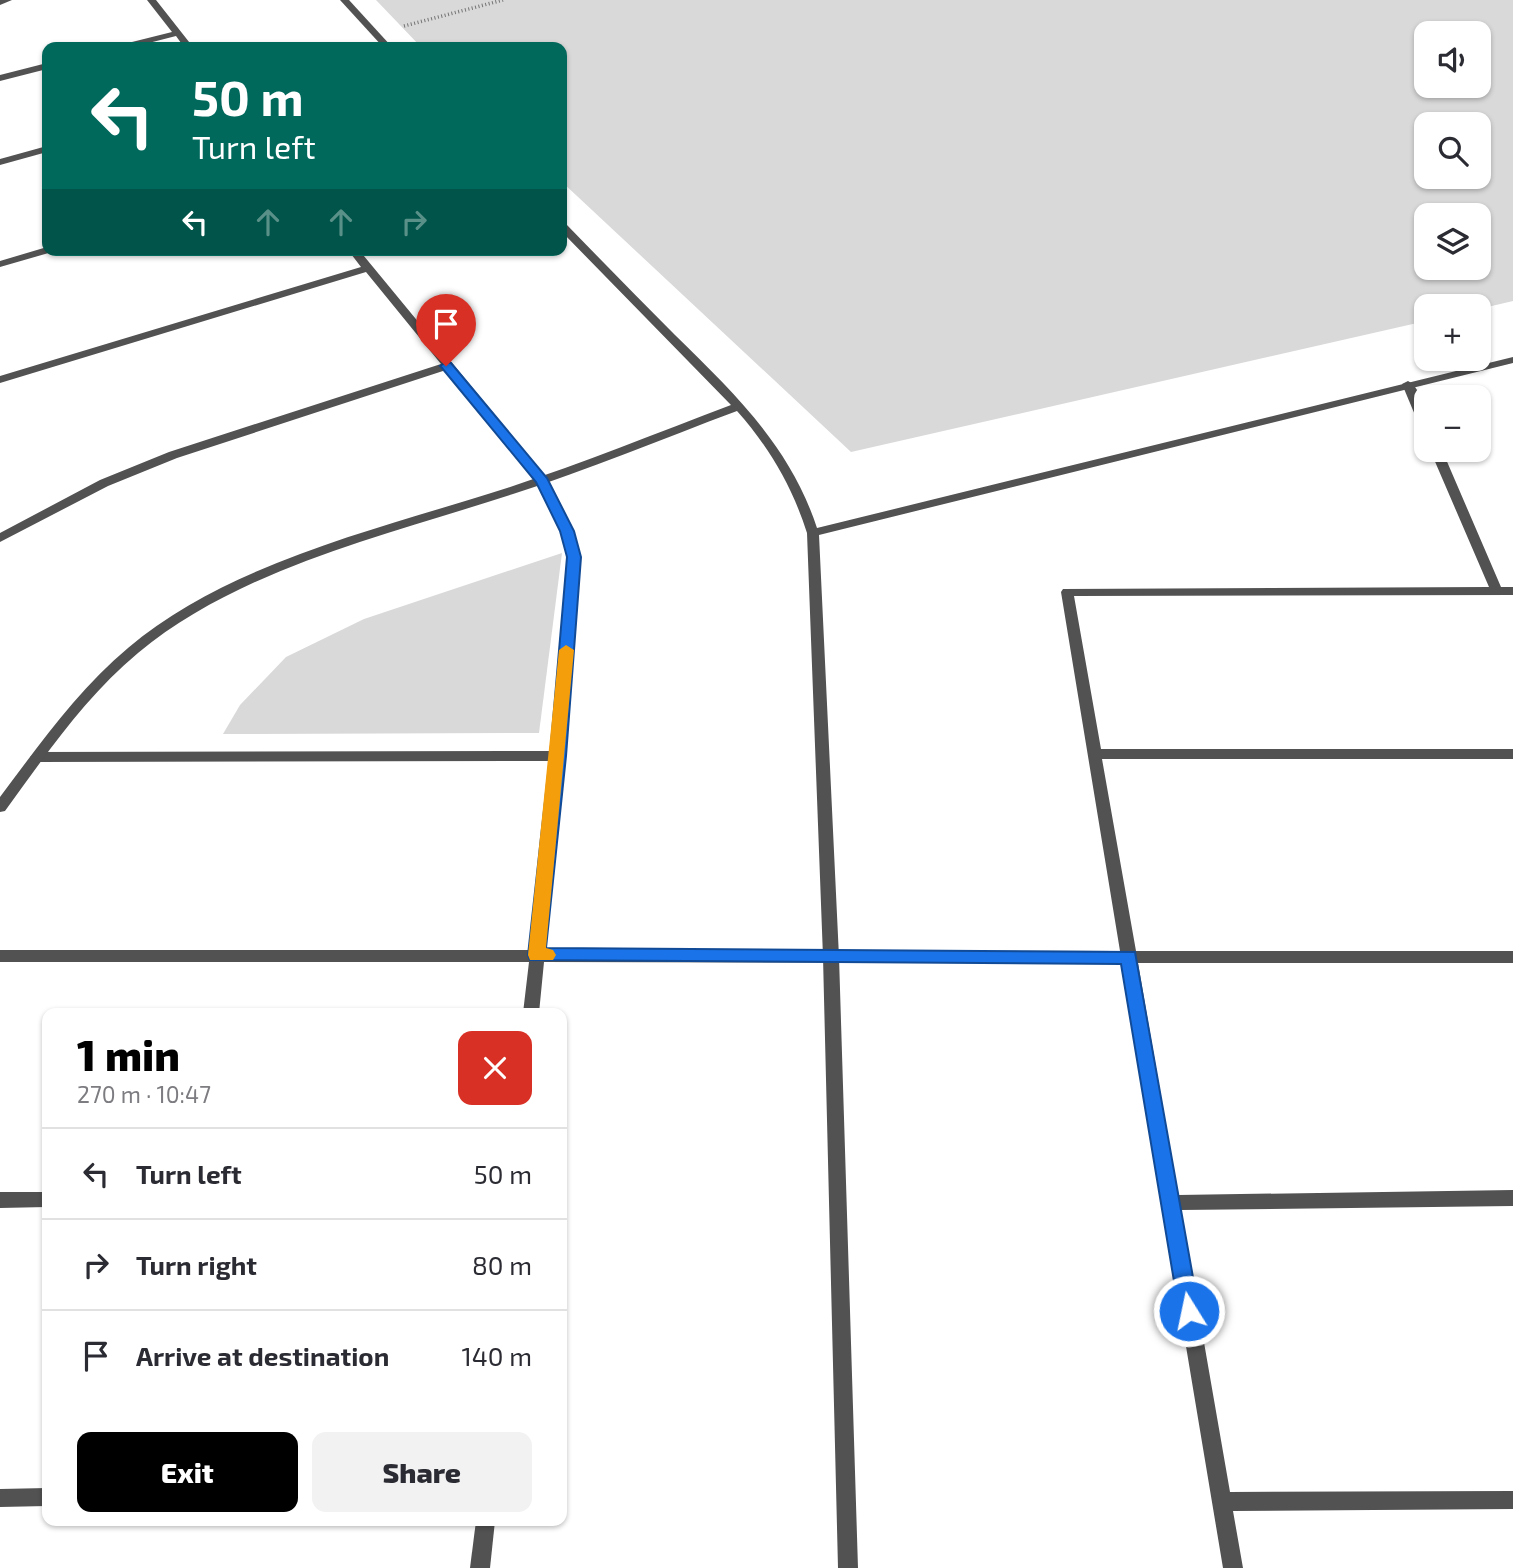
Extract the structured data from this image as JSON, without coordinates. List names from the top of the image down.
{
  "page": {
    "map_buttons": ["+", "−"],
    "turn": ["50 m", "Turn left"],
    "heading": ["1 min", "270 m · 10:47"],
    "list": [
      {
        "name": "Turn left",
        "value": "50 m"
      },
      {
        "name": "Turn right",
        "value": "80 m"
      },
      {
        "name": "Arrive at destination",
        "value": "140 m"
      }
    ],
    "buttons": ["Exit", "Share"]
  }
}
